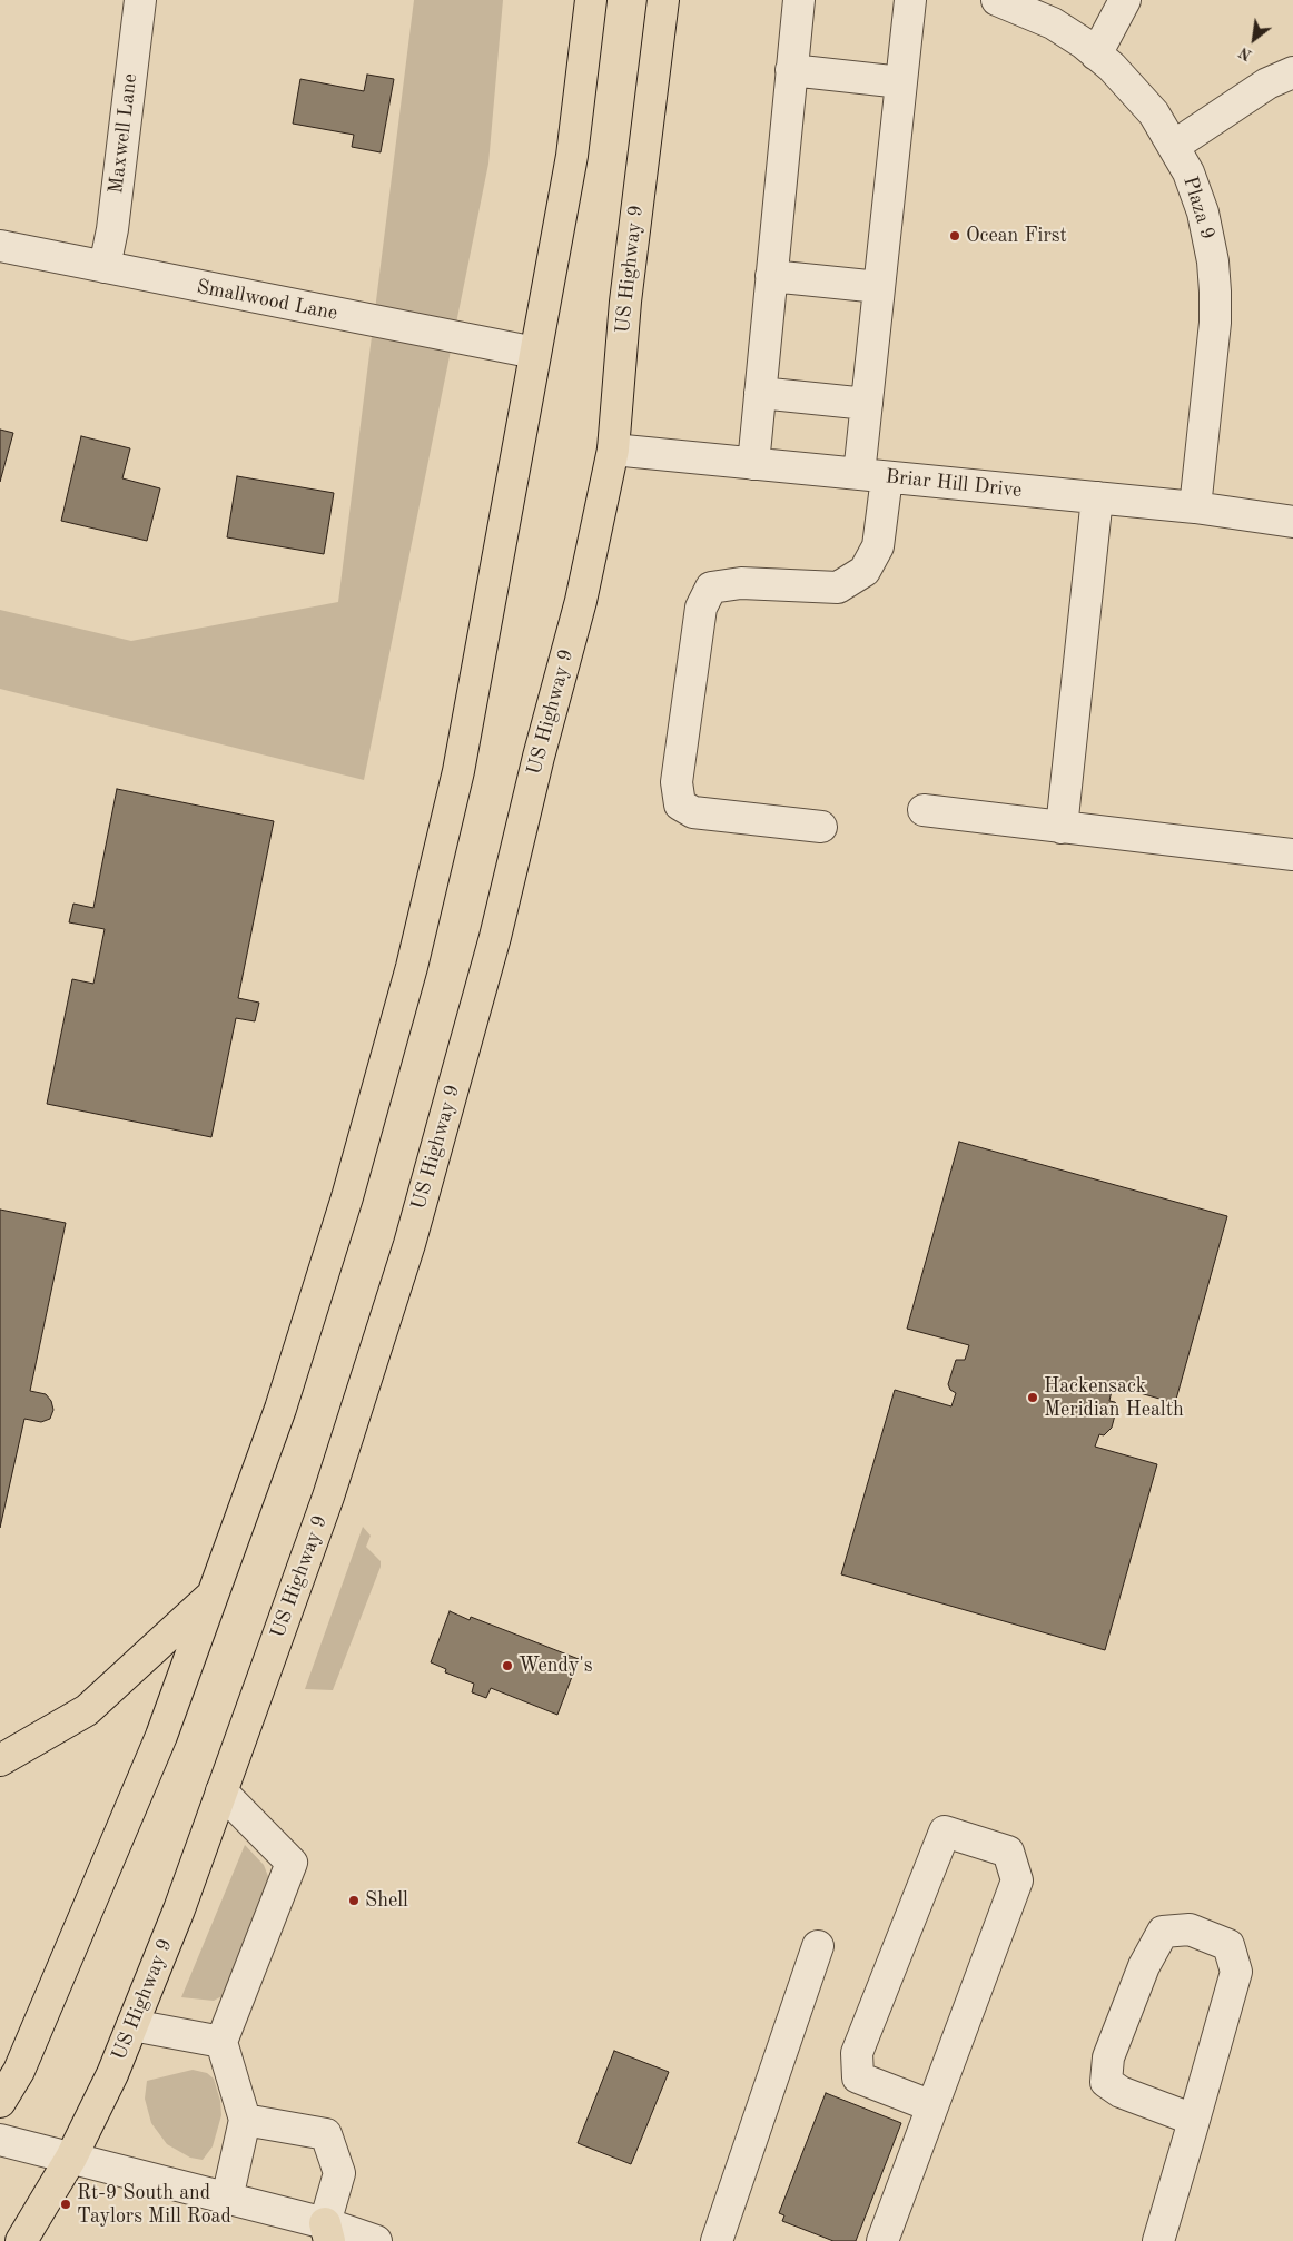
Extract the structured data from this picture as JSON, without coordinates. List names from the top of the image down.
{
  "streets": {
    "highway": ["US Highway 9"],
    "street": [
      "Maxwell Lane",
      "Plaza 9",
      "Smallwood Lane",
      "Briar Hill Drive"
    ]
  },
  "crossings": [
    ["Maxwell Lane", "Smallwood Lane"],
    ["Plaza 9", "Briar Hill Drive"],
    ["US Highway 9", "Briar Hill Drive"]
  ],
  "places": [
    "Ocean First",
    "Hackensack Meridian Health",
    "Wendy's",
    "Shell",
    "Rt-9 South and Taylors Mill Road"
  ],
  "north": "bottom left"
}
